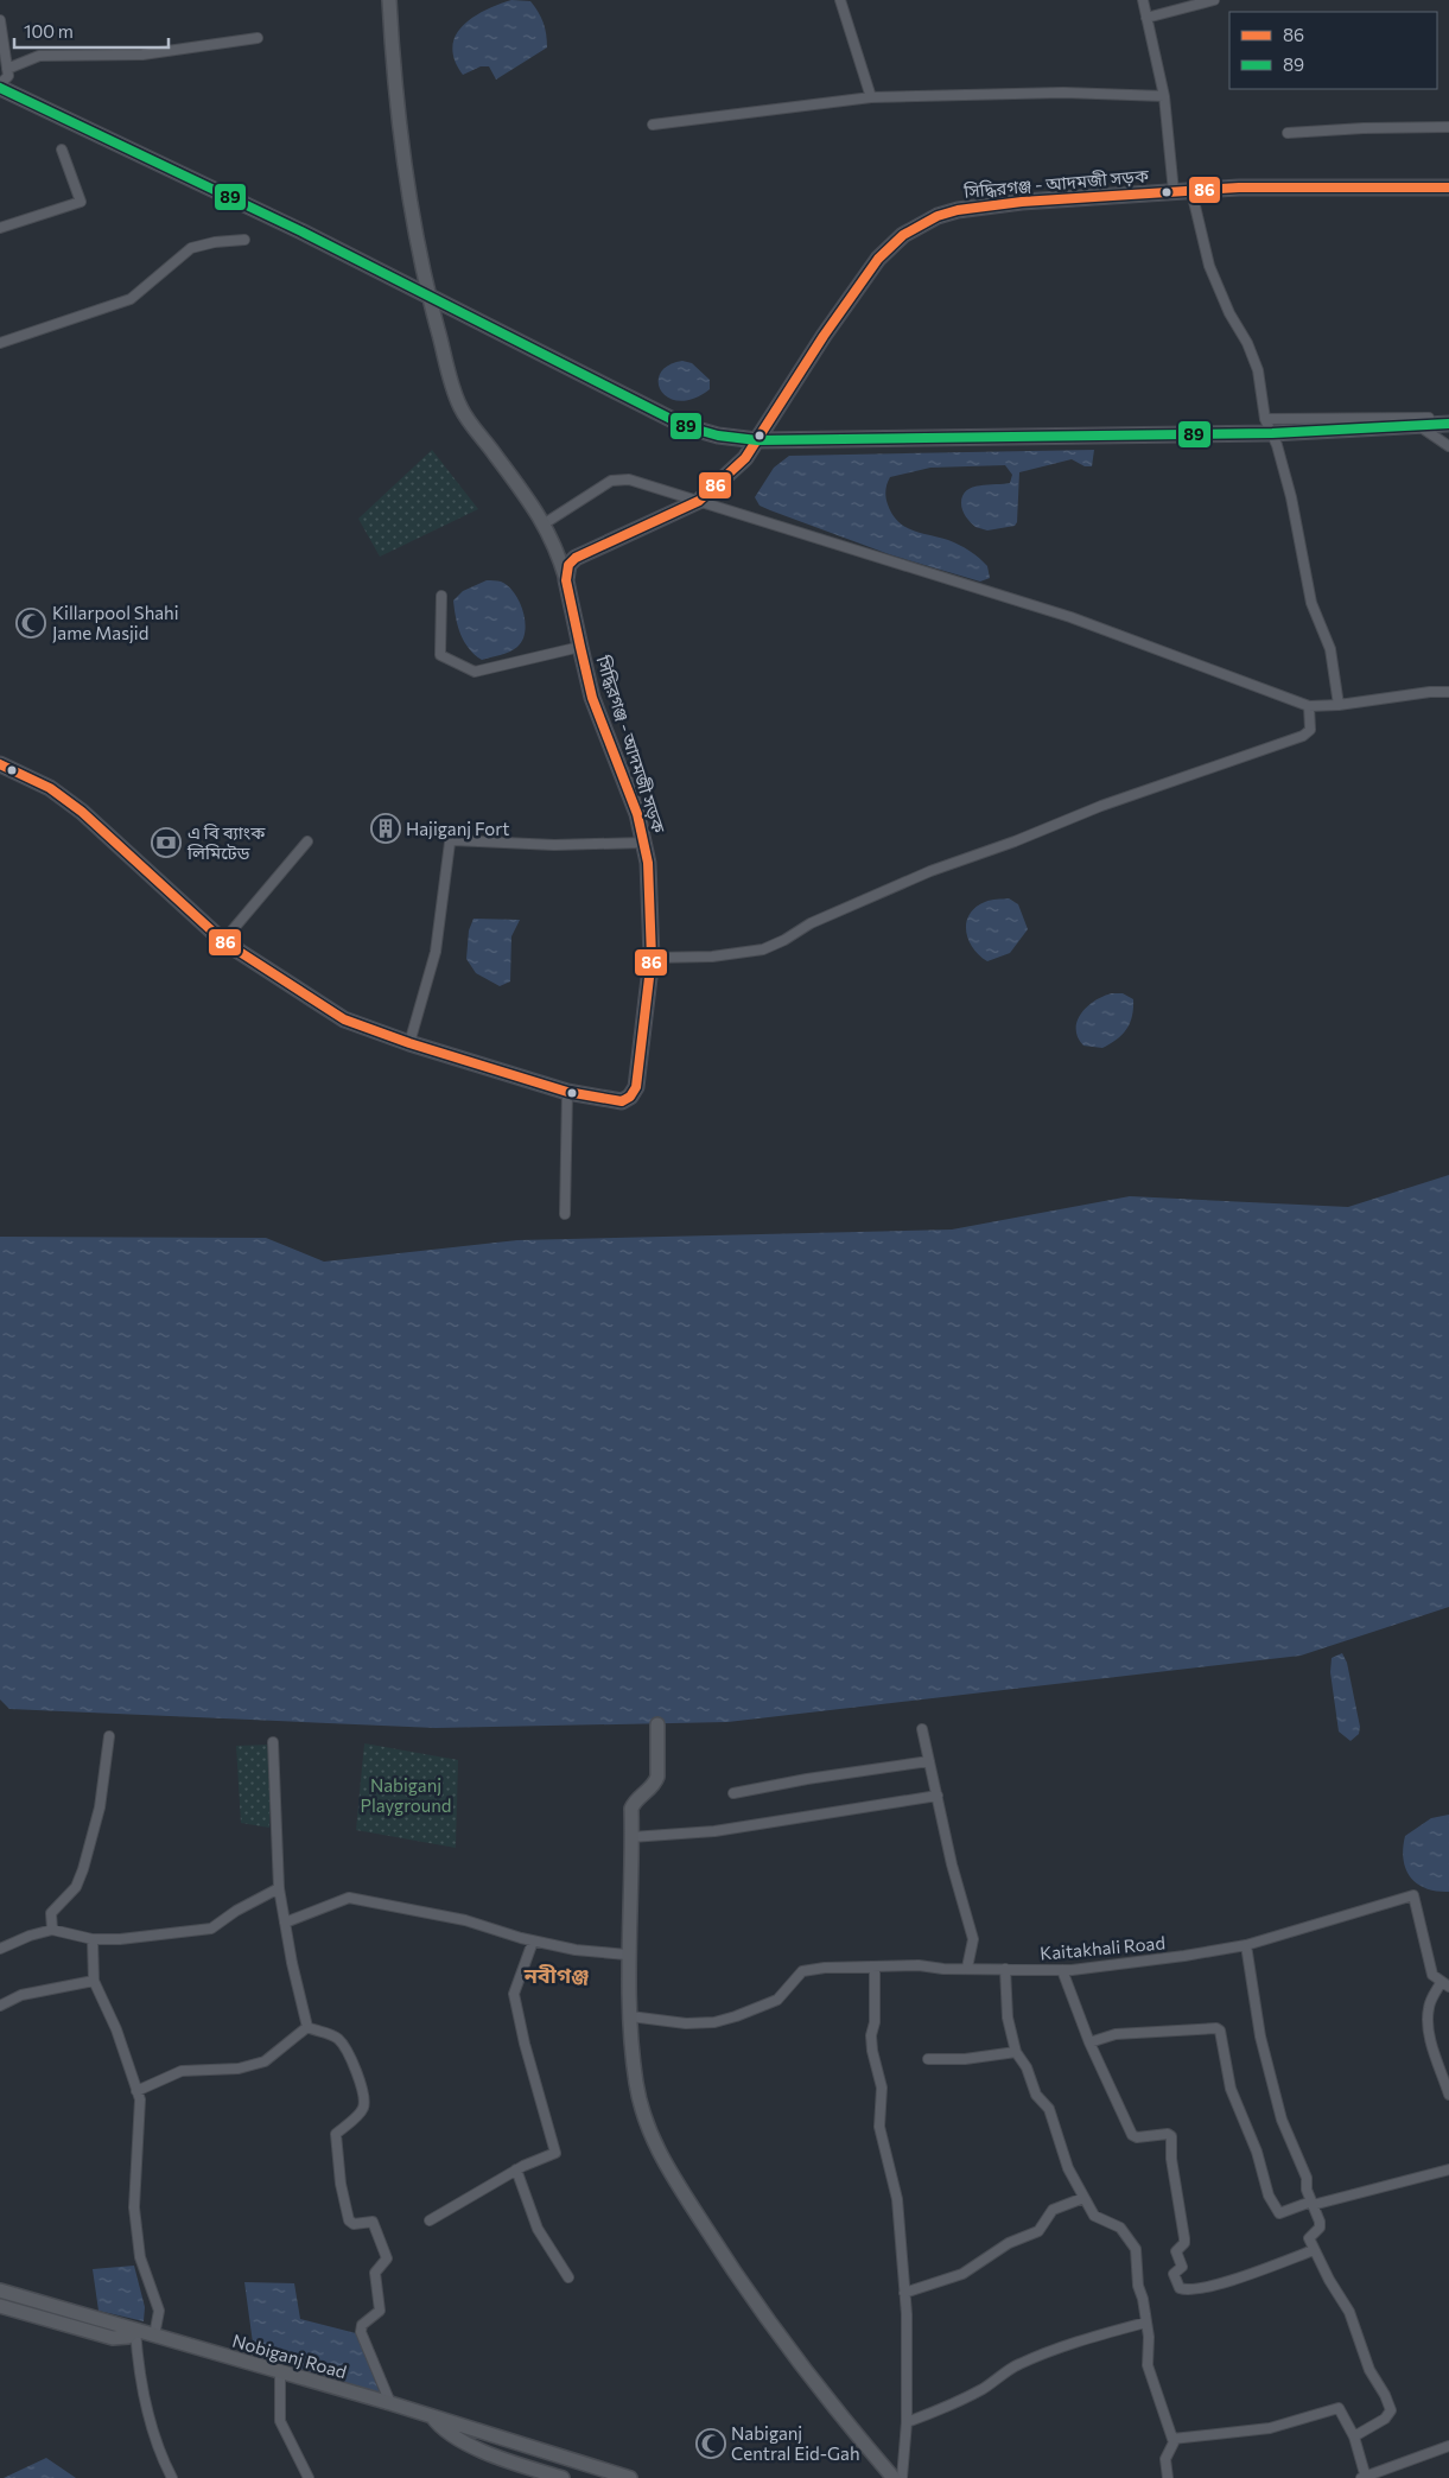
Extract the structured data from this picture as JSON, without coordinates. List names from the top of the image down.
{
  "streets": {
    "main road": ["সিদ্ধিরগঞ্জ - আদমজী সড়ক", "Nobiganj Road"],
    "street": ["Kaitakhali Road"]
  },
  "districts": ["নবীগঞ্জ"],
  "parks": ["Nabiganj Playground"],
  "places": {
    "mosque": ["Killarpool Shahi Jame Masjid", "Nabiganj Central Eid-Gah"],
    "building": ["Hajiganj Fort"],
    "bank": ["এ বি ব্যাংক লিমিটেড"]
  },
  "lines": ["transit line 89", "transit line 86"],
  "legend": ["86", "89"],
  "scale_bar": "100 m"
}
